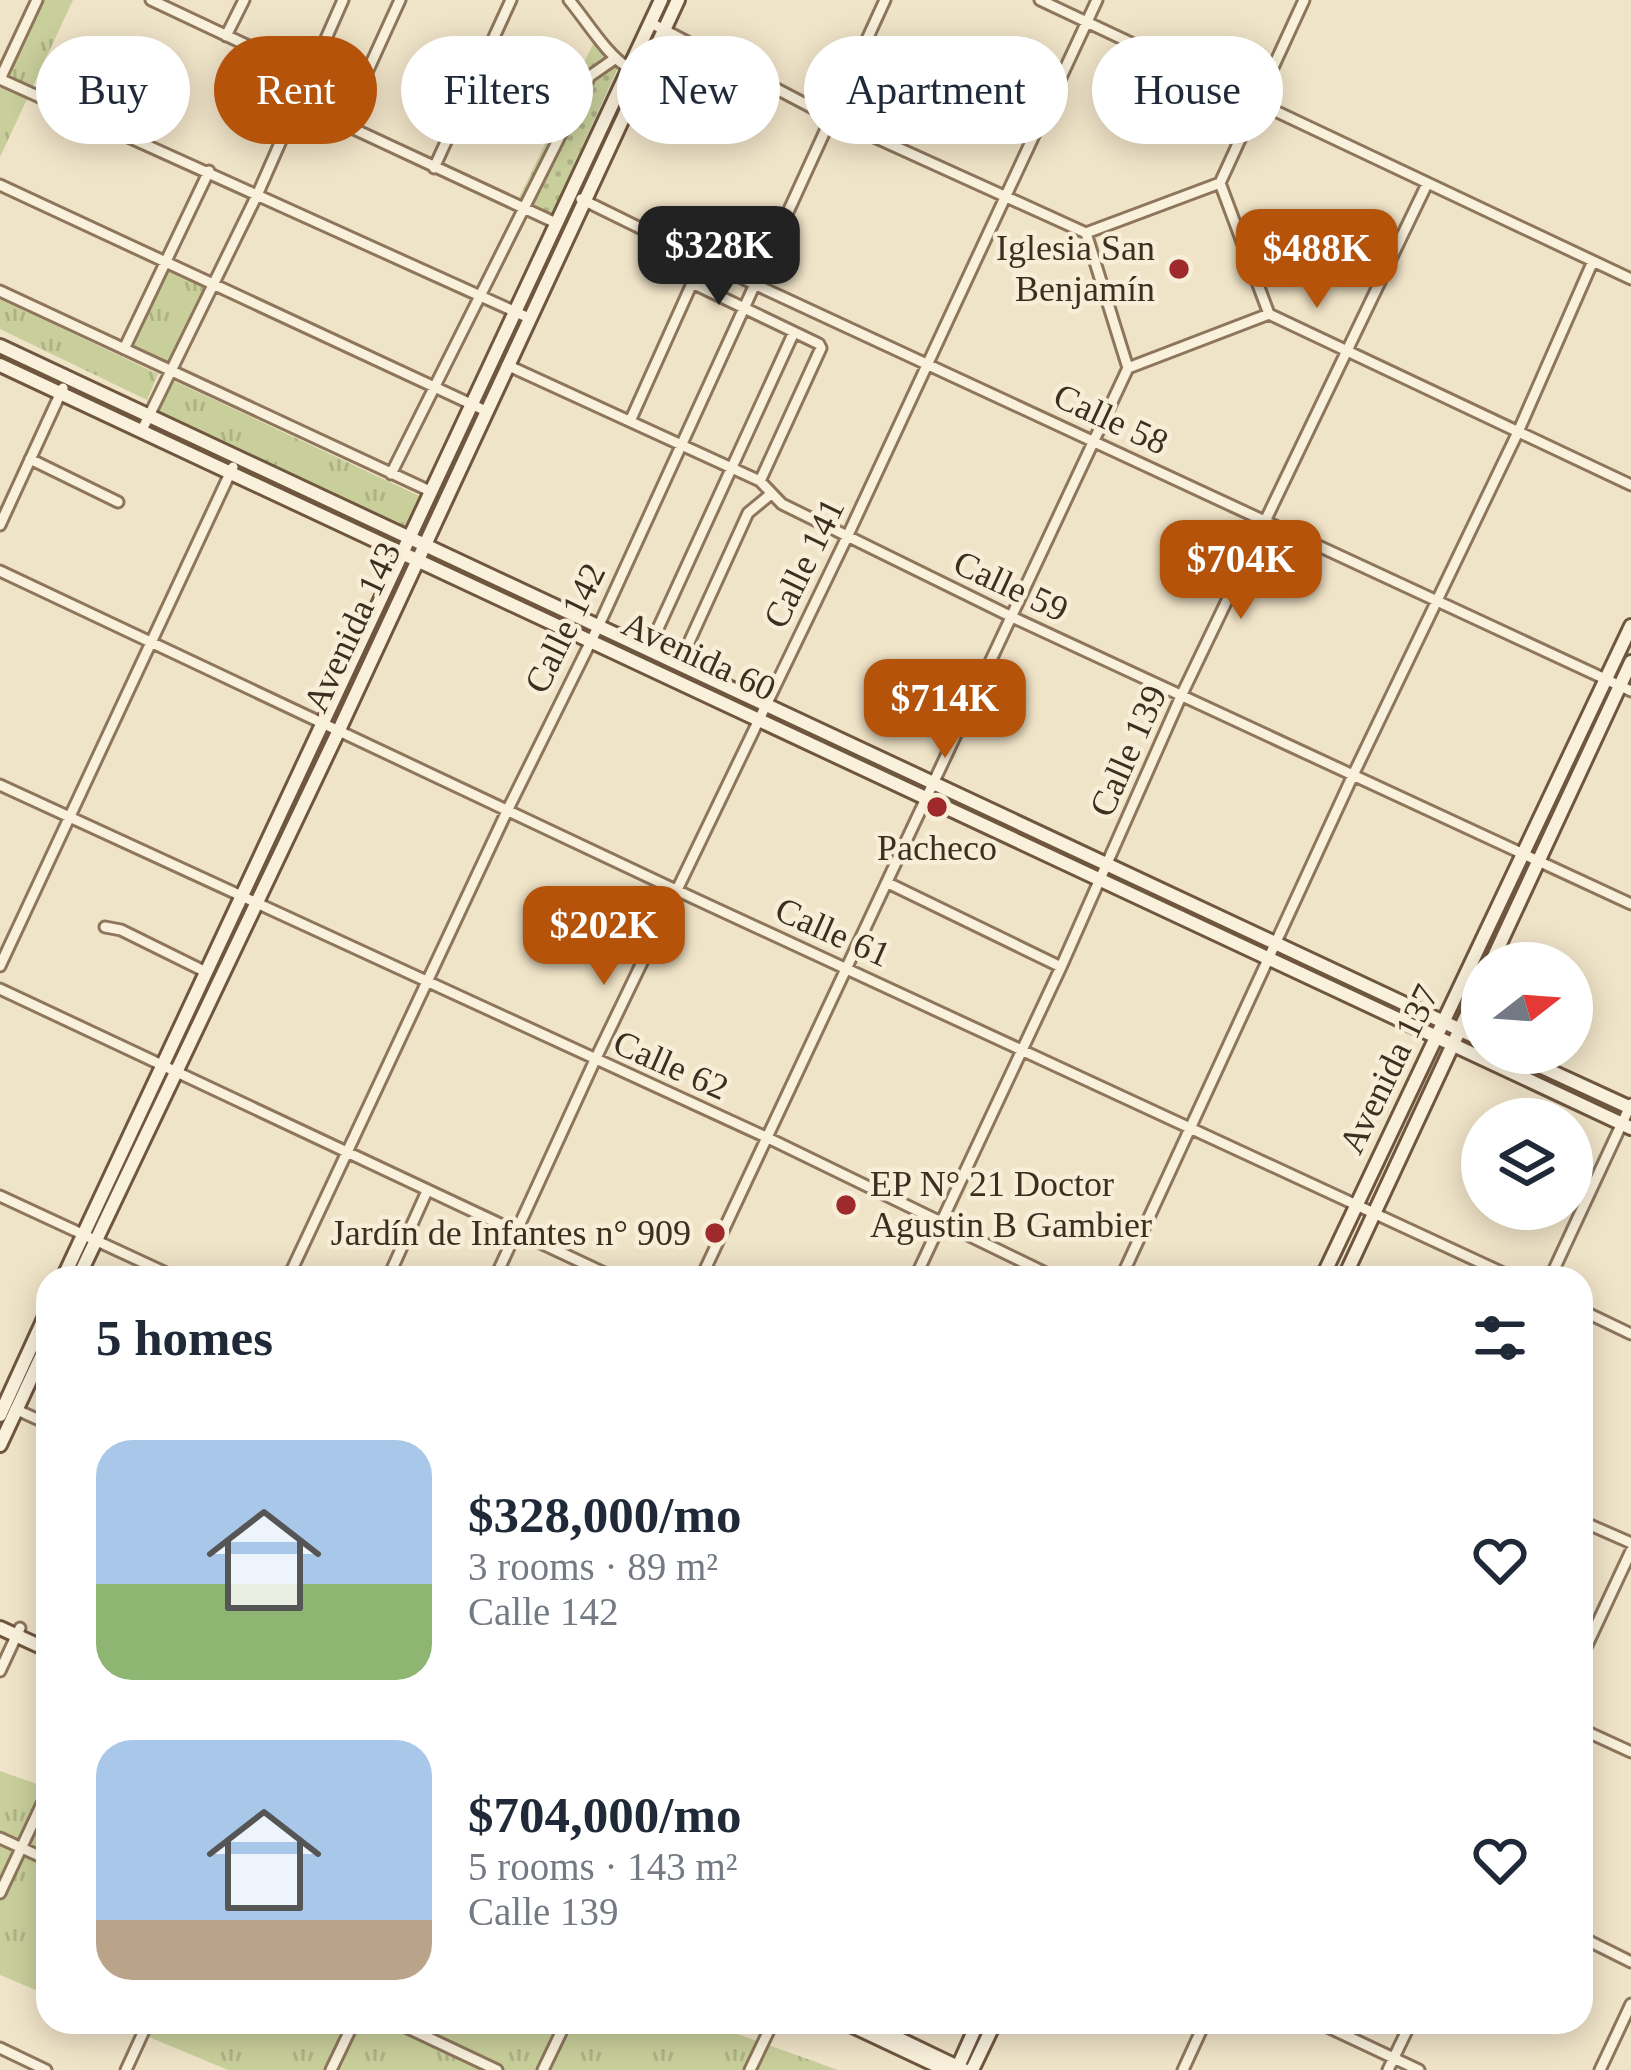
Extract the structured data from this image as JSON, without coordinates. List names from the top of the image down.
{
  "streets": {
    "main road": ["Avenida 143", "Avenida 60", "Avenida 137"],
    "street": [
      "Calle 58",
      "Calle 141",
      "Calle 59",
      "Calle 142",
      "Calle 139",
      "Calle 61",
      "Calle 62"
    ]
  },
  "crossings": [
    ["Calle 58", "Calle 141"],
    ["Calle 58", "Avenida 143"],
    ["Calle 58", "Calle 142"],
    ["Calle 58", "Calle 139"],
    ["Calle 58", "Avenida 137"],
    ["Calle 141", "Calle 59"],
    ["Calle 141", "Avenida 60"],
    ["Calle 141", "Calle 61"],
    ["Calle 141", "Calle 62"],
    ["Calle 59", "Avenida 143"],
    ["Calle 59", "Calle 142"],
    ["Calle 59", "Calle 139"],
    ["Calle 59", "Avenida 137"],
    ["Avenida 143", "Avenida 60"],
    ["Avenida 143", "Calle 61"],
    ["Avenida 143", "Calle 62"],
    ["Calle 142", "Avenida 60"],
    ["Calle 142", "Calle 61"],
    ["Calle 142", "Calle 62"],
    ["Avenida 60", "Calle 139"],
    ["Avenida 60", "Avenida 137"],
    ["Calle 139", "Calle 61"],
    ["Calle 139", "Calle 62"],
    ["Calle 61", "Avenida 137"]
  ],
  "places": [
    "Iglesia San Benjamín",
    "Pacheco",
    "EP N° 21 Doctor Agustin B Gambier",
    "Jardín de Infantes n° 909"
  ],
  "north": "right",
  "page": {
    "chip": [
      "Buy",
      "Rent",
      "Filters",
      "New",
      "Apartment",
      "House"
    ],
    "price": [
      "$328K",
      "$488K",
      "$704K",
      "$714K",
      "$202K"
    ],
    "heading": "5 homes",
    "list": [
      {
        "name": "$328,000/mo",
        "note": "3 rooms · 89 m² · Calle 142"
      },
      {
        "name": "$704,000/mo",
        "note": "5 rooms · 143 m² · Calle 139"
      }
    ]
  }
}
